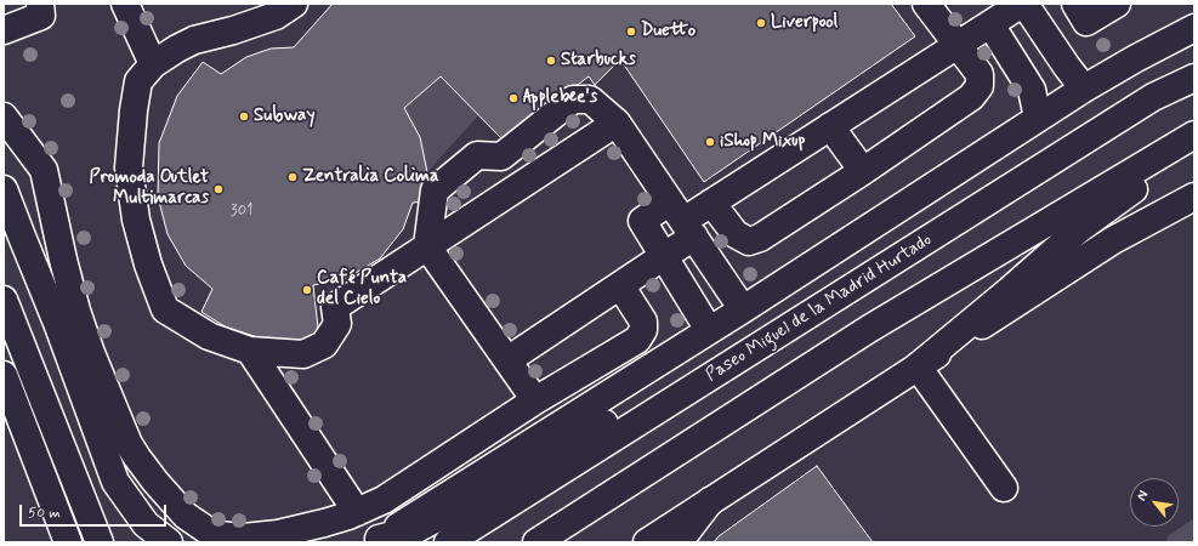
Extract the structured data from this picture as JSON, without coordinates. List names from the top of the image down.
{
  "streets": {
    "main road": ["Paseo Miguel de la Madrid Hurtado"]
  },
  "places": [
    "Liverpool",
    "Duetto",
    "Starbucks",
    "Applebee's",
    "Subway",
    "iShop Mixup",
    "Zentralia Colima",
    "Promoda Outlet Multimarcas",
    "Café Punta del Cielo"
  ],
  "house_numbers": ["301"],
  "scale_bar": "50 m",
  "north": "top left"
}
